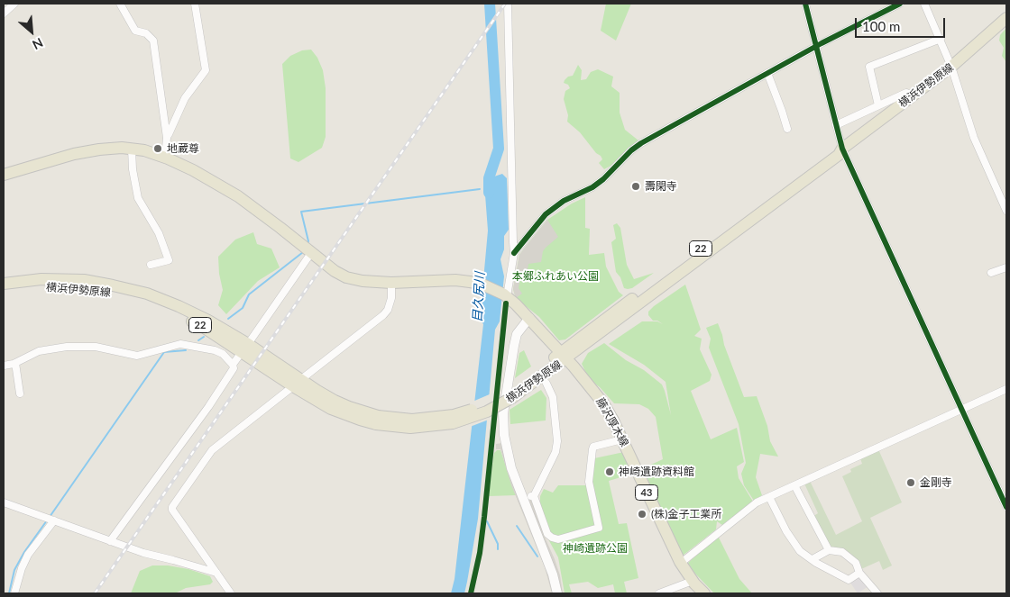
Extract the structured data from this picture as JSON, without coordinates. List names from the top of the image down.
{
  "streets": {
    "main road": [
      "横浜伊勢原線",
      "22",
      "藤沢厚木線",
      "43"
    ]
  },
  "crossings": [
    ["横浜伊勢原線", "藤沢厚木線"]
  ],
  "water": ["目久尻川"],
  "parks": ["本郷ふれあい公園", "神崎遺跡公園"],
  "places": [
    "地蔵尊",
    "壽閑寺",
    "神崎遺跡資料館",
    "金剛寺",
    "(株)金子工業所"
  ],
  "scale_bar": "100 m",
  "north": "bottom right"
}
